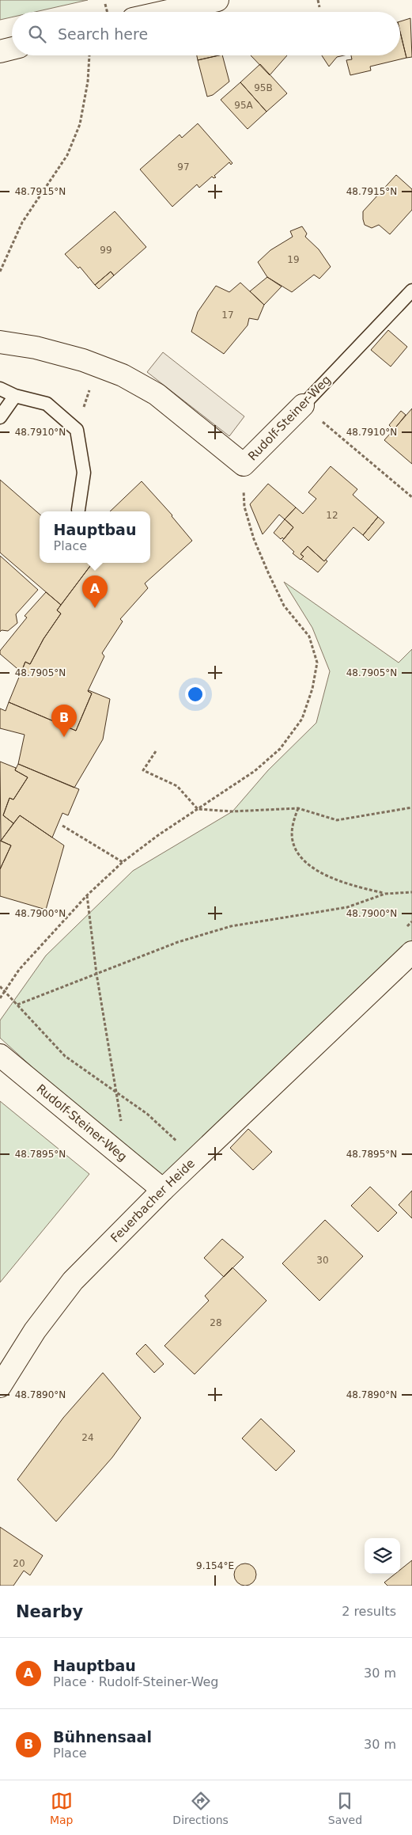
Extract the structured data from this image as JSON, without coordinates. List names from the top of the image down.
{
  "streets": {
    "street": ["Rudolf-Steiner-Weg", "Feuerbacher Heide"]
  },
  "crossings": [
    ["Rudolf-Steiner-Weg", "Feuerbacher Heide"]
  ],
  "house_numbers": [
    "95B",
    "95A",
    "97",
    "99",
    "19",
    "17",
    "12",
    "30",
    "28",
    "24",
    "20"
  ],
  "page": {
    "search": "Search here",
    "popup": ["Hauptbau", "Place"],
    "pins": ["A", "B"],
    "heading": ["Nearby", "2 results"],
    "list": [
      {
        "mark": "A",
        "name": "Hauptbau",
        "note": "Place · Rudolf-Steiner-Weg",
        "value": "30 m"
      },
      {
        "mark": "B",
        "name": "Bühnensaal",
        "note": "Place",
        "value": "30 m"
      }
    ],
    "nav": ["Map", "Directions", "Saved"]
  },
  "coordinates": [
    "48.7915°N",
    "48.7910°N",
    "48.7905°N",
    "48.7900°N",
    "48.7895°N",
    "48.7890°N",
    "9.154°E"
  ]
}
